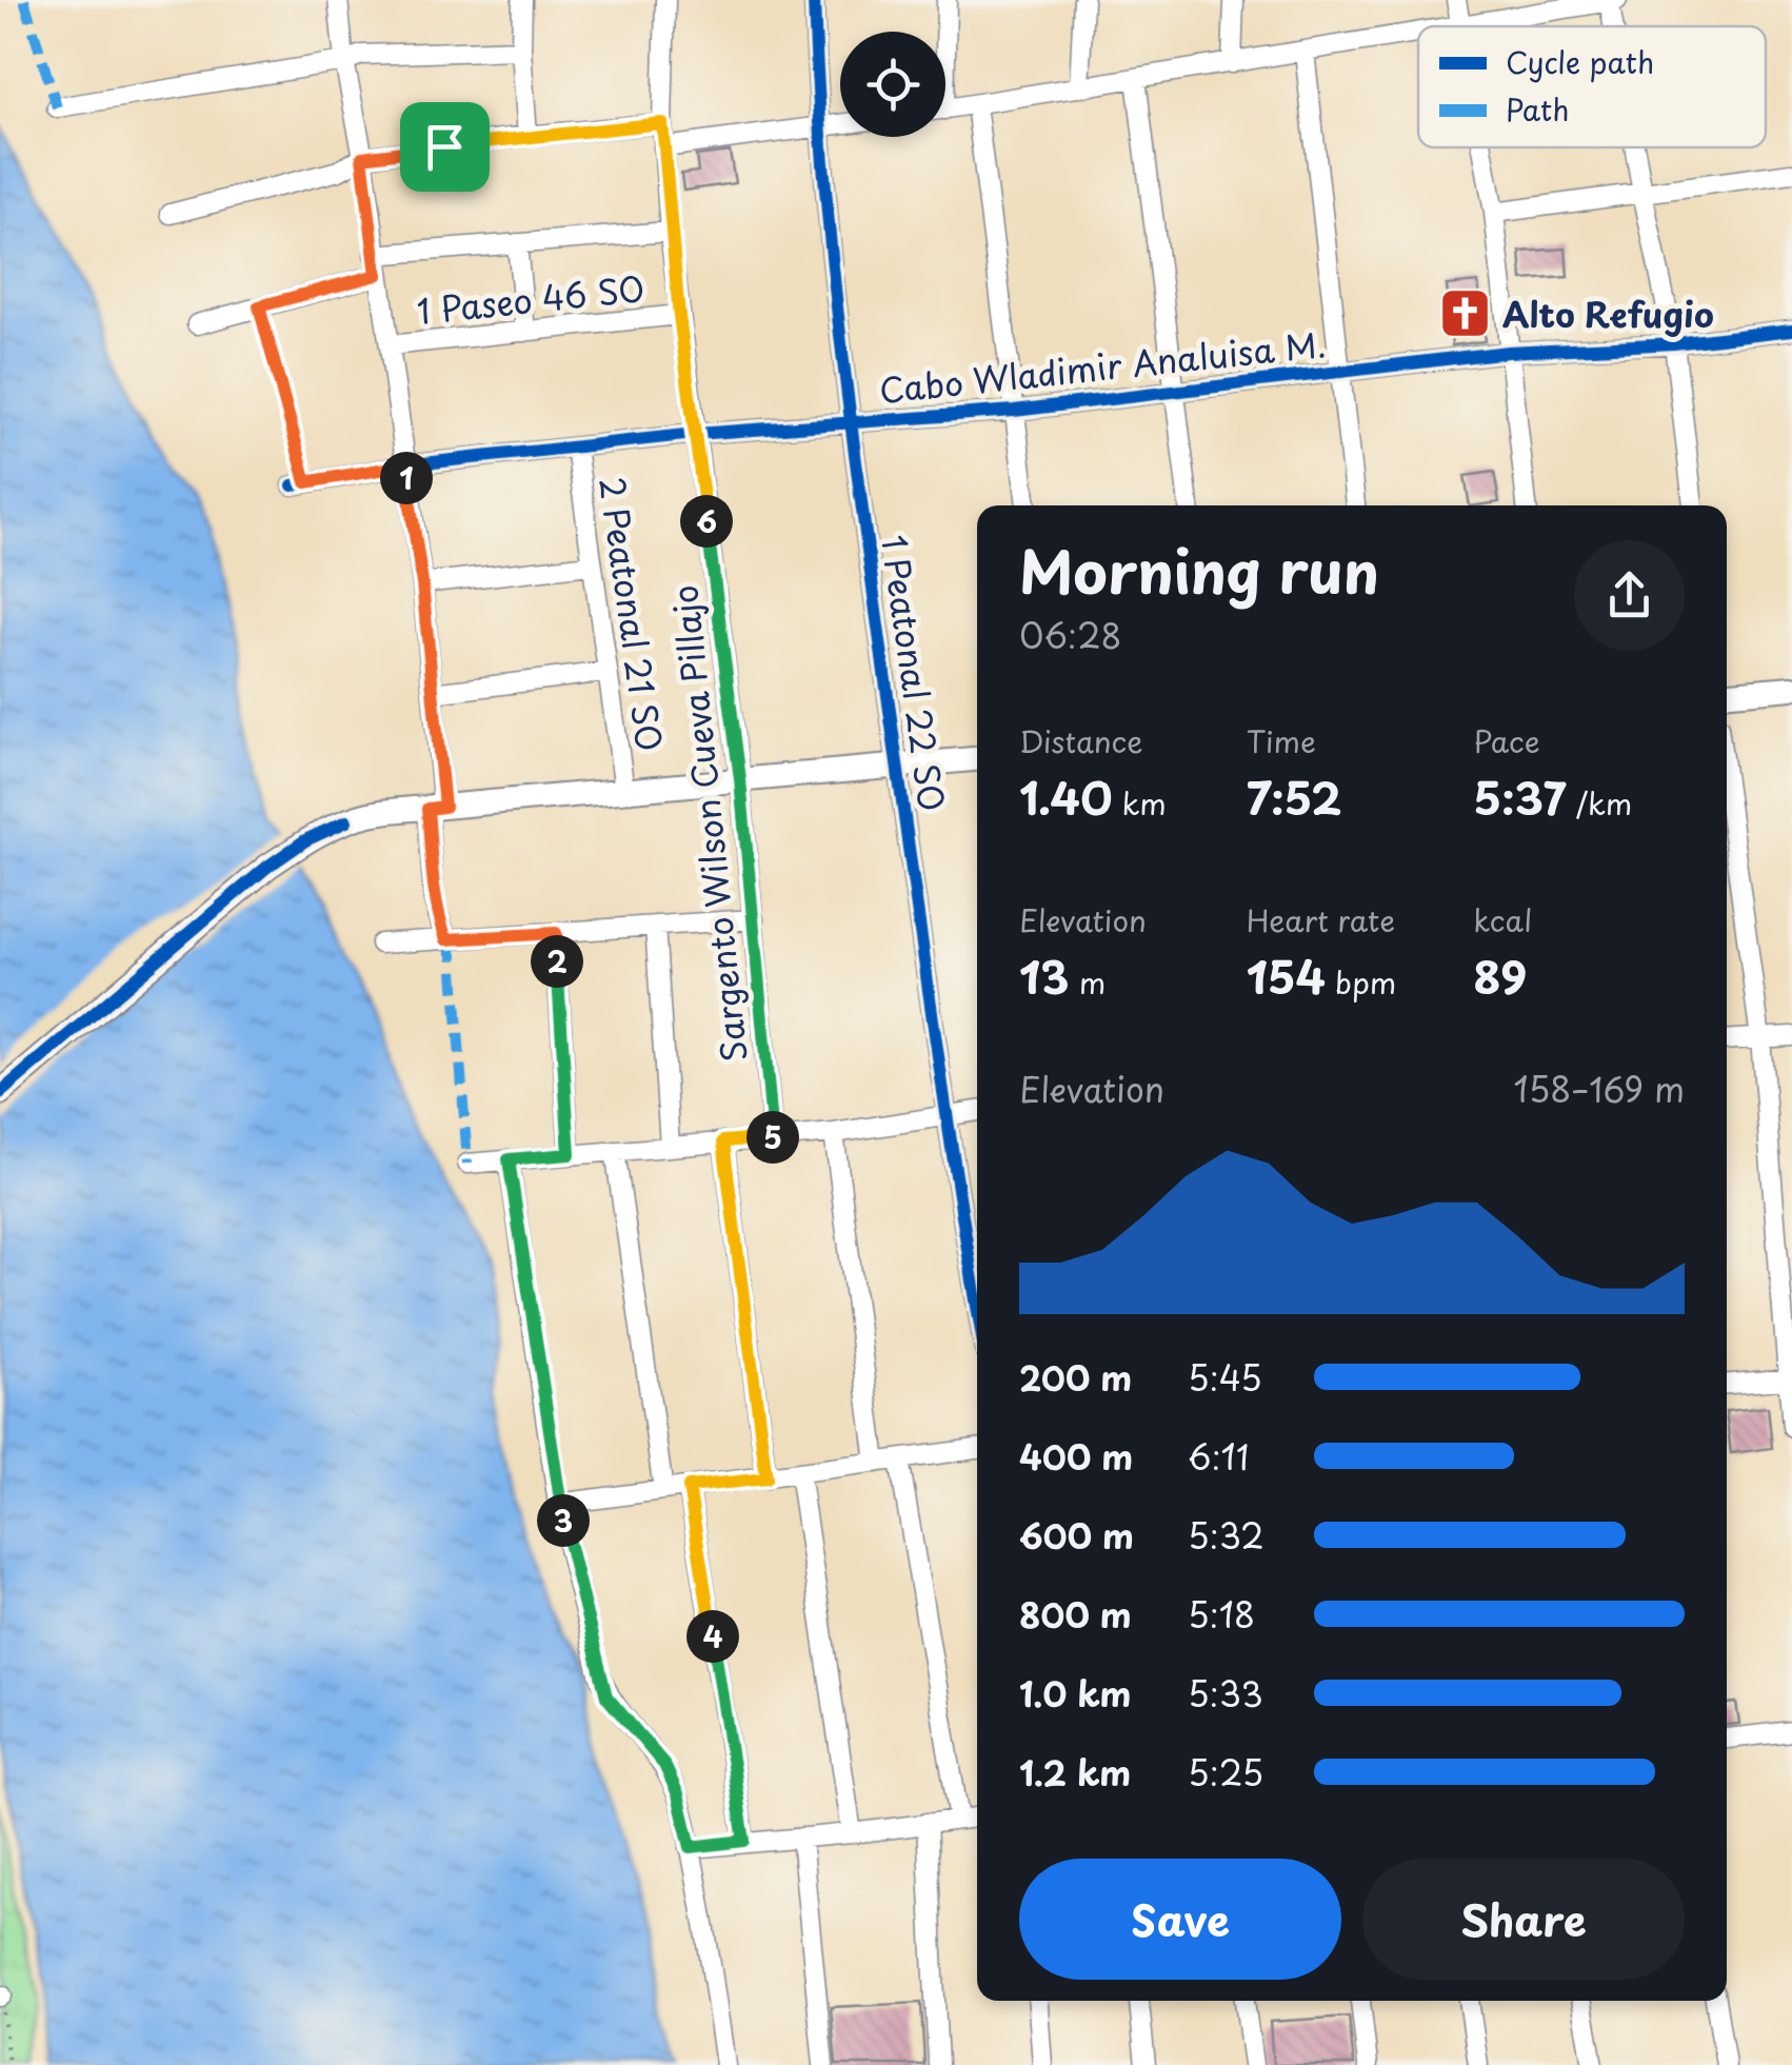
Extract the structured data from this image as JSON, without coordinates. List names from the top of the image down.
{
  "streets": {
    "street": [
      "1 Paseo 46 SO",
      "Cabo Wladimir Analuisa M.",
      "2 Peatonal 21 SO",
      "1 Peatonal 22 SO",
      "Sargento Wilson Cueva Pillajo"
    ]
  },
  "crossings": [
    ["1 Paseo 46 SO", "Sargento Wilson Cueva Pillajo"],
    ["Cabo Wladimir Analuisa M.", "2 Peatonal 21 SO"],
    ["Cabo Wladimir Analuisa M.", "1 Peatonal 22 SO"],
    ["Cabo Wladimir Analuisa M.", "Sargento Wilson Cueva Pillajo"]
  ],
  "places": {
    "church": ["Alto Refugio"]
  },
  "legend": ["Cycle path", "Path"],
  "page": {
    "pins": [
      "1",
      "6",
      "2",
      "5",
      "3",
      "4"
    ],
    "heading": ["Morning run", "06:28"],
    "stats": [
      ["Distance", "1.40 km"],
      ["Time", "7:52"],
      ["Pace", "5:37 /km"],
      ["Elevation", "13 m"],
      ["Heart rate", "154 bpm"],
      ["kcal", "89"]
    ],
    "chart": ["Elevation", "158–169 m"],
    "list": [
      {
        "name": "200 m",
        "note": "5:45"
      },
      {
        "name": "400 m",
        "note": "6:11"
      },
      {
        "name": "600 m",
        "note": "5:32"
      },
      {
        "name": "800 m",
        "note": "5:18"
      },
      {
        "name": "1.0 km",
        "note": "5:33"
      },
      {
        "name": "1.2 km",
        "note": "5:25"
      }
    ],
    "buttons": ["Save", "Share"]
  }
}
